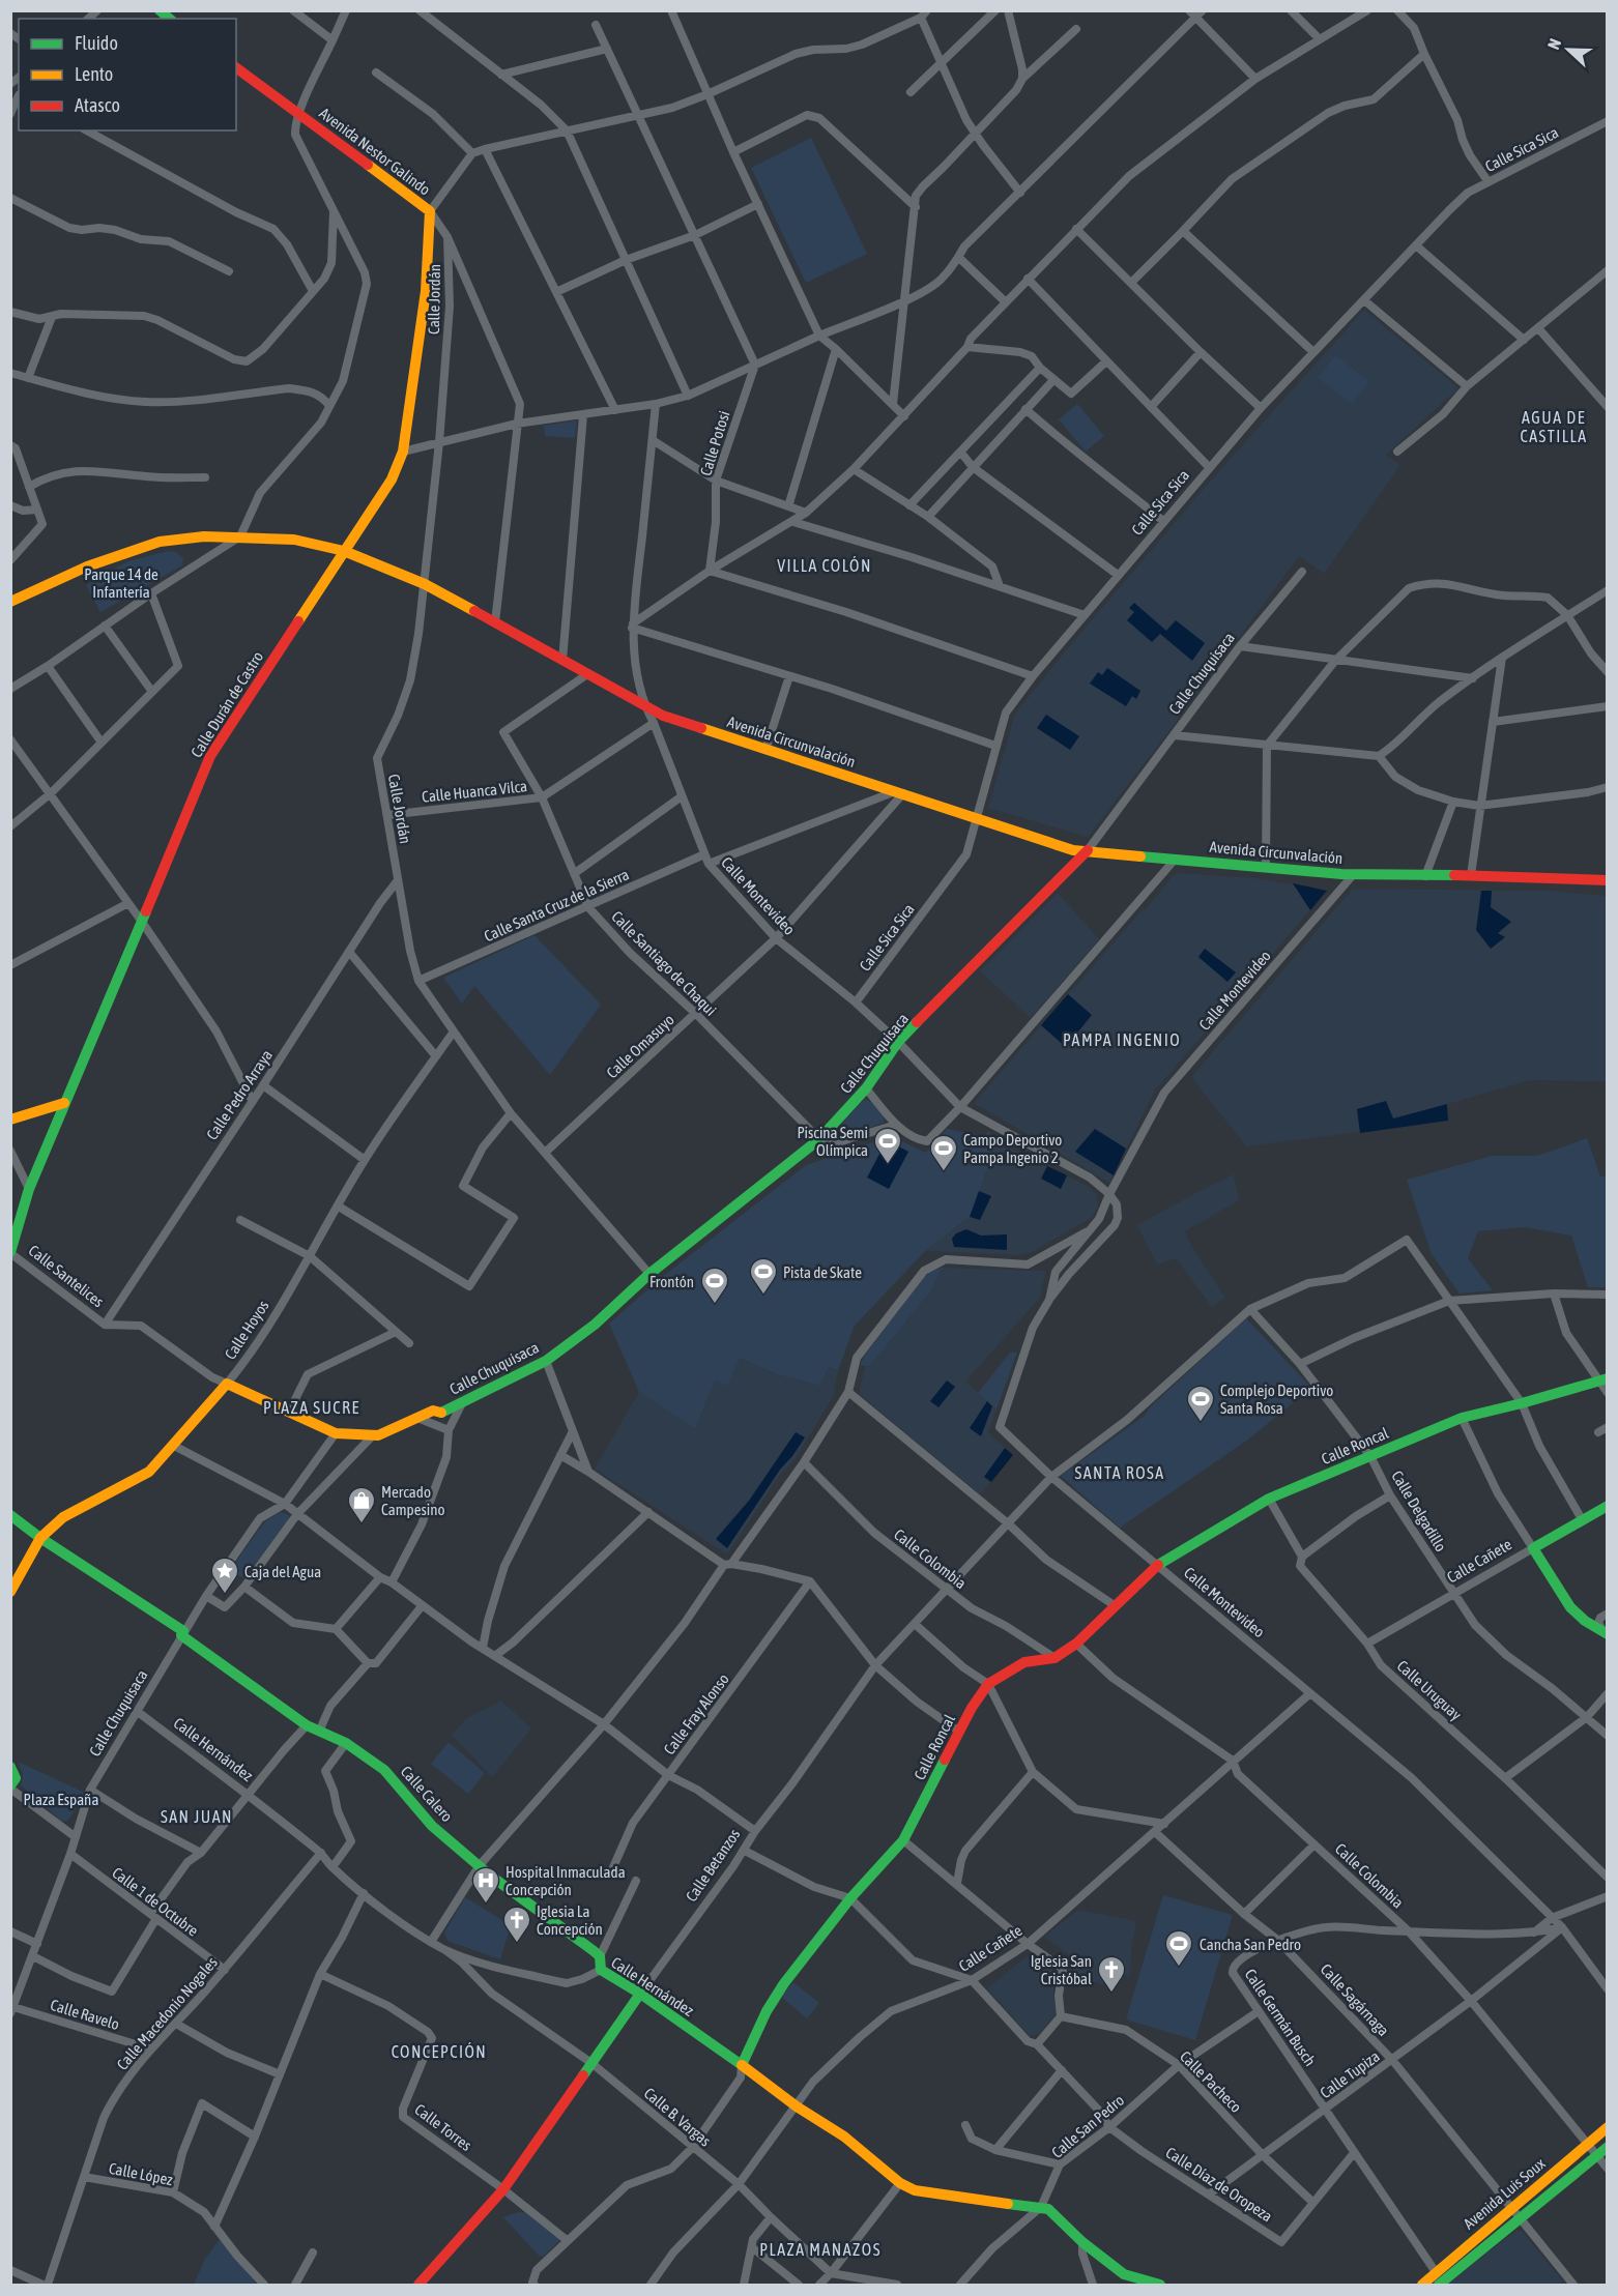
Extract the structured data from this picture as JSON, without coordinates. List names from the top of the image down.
{
  "streets": {
    "main road": [
      "Avenida Nestor Galindo",
      "Calle Chuquisaca",
      "Calle Durán de Castro",
      "Avenida Circunvalación",
      "Calle Santelices",
      "Calle Hoyos",
      "Calle Roncal",
      "Calle Cañete",
      "Calle Hernández",
      "Calle Calero",
      "Calle Betanzos",
      "Avenida Luis Soux"
    ],
    "street": [
      "Calle Sica Sica",
      "Calle Jordán",
      "Calle Potosi",
      "Calle Huanca Vilca",
      "Calle Montevideo",
      "Calle Santa Cruz de la Sierra",
      "Calle Santiago de Chaqui",
      "Calle Omasuyo",
      "Calle Pedro Arraya",
      "Calle Delgadillo",
      "Calle Colombia",
      "Calle Uruguay",
      "Calle Fray Alonso",
      "Calle 1 de Octubre",
      "Calle Sagárnaga",
      "Calle Macedonio Nogales",
      "Calle Ravelo",
      "Calle Germán Busch",
      "Calle Tupiza",
      "Calle Pacheco",
      "Calle B. Vargas",
      "Calle San Pedro",
      "Calle Torres",
      "Calle López",
      "Calle Díaz de Oropeza"
    ]
  },
  "crossings": [
    ["Calle Sica Sica", "Avenida Circunvalación"],
    ["Calle Sica Sica", "Calle Montevideo"],
    ["Avenida Nestor Galindo", "Calle Jordán"],
    ["Avenida Nestor Galindo", "Calle Durán de Castro"],
    ["Avenida Nestor Galindo", "Avenida Circunvalación"],
    ["Calle Jordán", "Calle Chuquisaca"],
    ["Calle Jordán", "Avenida Circunvalación"],
    ["Calle Jordán", "Calle Huanca Vilca"],
    ["Calle Jordán", "Calle Santa Cruz de la Sierra"],
    ["Calle Jordán", "Calle Omasuyo"],
    ["Calle Jordán", "Calle Pedro Arraya"],
    ["Calle Jordán", "Calle Hoyos"],
    ["Calle Chuquisaca", "Avenida Circunvalación"],
    ["Calle Chuquisaca", "Calle Montevideo"],
    ["Calle Chuquisaca", "Calle Santiago de Chaqui"],
    ["Calle Chuquisaca", "Calle Santelices"],
    ["Calle Chuquisaca", "Calle Hernández"],
    ["Calle Chuquisaca", "Calle Calero"],
    ["Calle Chuquisaca", "Calle 1 de Octubre"],
    ["Calle Chuquisaca", "Calle Ravelo"],
    ["Calle Durán de Castro", "Avenida Circunvalación"],
    ["Calle Durán de Castro", "Calle Santelices"],
    ["Avenida Circunvalación", "Calle Montevideo"],
    ["Avenida Circunvalación", "Calle Santiago de Chaqui"],
    ["Avenida Circunvalación", "Calle Omasuyo"],
    ["Calle Huanca Vilca", "Calle Montevideo"],
    ["Calle Huanca Vilca", "Calle Santiago de Chaqui"],
    ["Calle Montevideo", "Calle Santa Cruz de la Sierra"],
    ["Calle Montevideo", "Calle Omasuyo"],
    ["Calle Montevideo", "Calle Roncal"],
    ["Calle Montevideo", "Calle Cañete"],
    ["Calle Montevideo", "Calle Betanzos"],
    ["Calle Montevideo", "Calle Germán Busch"],
    ["Calle Montevideo", "Calle Tupiza"],
    ["Calle Santa Cruz de la Sierra", "Calle Santiago de Chaqui"],
    ["Calle Santiago de Chaqui", "Calle Omasuyo"],
    ["Calle Pedro Arraya", "Calle Santelices"],
    ["Calle Santelices", "Calle Hoyos"],
    ["Calle Hoyos", "Calle Calero"],
    ["Calle Roncal", "Calle Delgadillo"],
    ["Calle Roncal", "Calle Colombia"],
    ["Calle Roncal", "Calle Uruguay"],
    ["Calle Roncal", "Calle Hernández"],
    ["Calle Roncal", "Calle B. Vargas"],
    ["Calle Delgadillo", "Calle Cañete"],
    ["Calle Delgadillo", "Calle Betanzos"],
    ["Calle Colombia", "Calle Cañete"],
    ["Calle Colombia", "Calle Betanzos"],
    ["Calle Colombia", "Calle Germán Busch"],
    ["Calle Colombia", "Calle Tupiza"],
    ["Calle Colombia", "Avenida Luis Soux"],
    ["Calle Cañete", "Calle Uruguay"],
    ["Calle Cañete", "Calle Hernández"],
    ["Calle Cañete", "Calle Sagárnaga"],
    ["Calle Cañete", "Calle B. Vargas"],
    ["Calle Cañete", "Calle Díaz de Oropeza"],
    ["Calle Hernández", "Calle Betanzos"],
    ["Calle Hernández", "Calle Macedonio Nogales"],
    ["Calle Hernández", "Calle B. Vargas"],
    ["Calle Hernández", "Calle San Pedro"],
    ["Calle Betanzos", "Calle B. Vargas"],
    ["Calle Betanzos", "Calle Torres"],
    ["Calle 1 de Octubre", "Calle Macedonio Nogales"],
    ["Calle Sagárnaga", "Calle Germán Busch"],
    ["Calle Sagárnaga", "Calle Tupiza"],
    ["Calle Sagárnaga", "Avenida Luis Soux"],
    ["Calle Macedonio Nogales", "Calle Ravelo"],
    ["Calle Macedonio Nogales", "Calle López"],
    ["Calle Germán Busch", "Calle Tupiza"],
    ["Calle Germán Busch", "Calle San Pedro"],
    ["Calle Germán Busch", "Calle Díaz de Oropeza"],
    ["Calle Germán Busch", "Avenida Luis Soux"],
    ["Calle Tupiza", "Calle Pacheco"],
    ["Calle Tupiza", "Calle Díaz de Oropeza"],
    ["Calle Pacheco", "Calle San Pedro"],
    ["Calle Pacheco", "Calle Díaz de Oropeza"],
    ["Calle San Pedro", "Calle Díaz de Oropeza"]
  ],
  "districts": [
    "AGUA DE CASTILLA",
    "VILLA COLÓN",
    "PAMPA INGENIO",
    "PLAZA SUCRE",
    "SANTA ROSA",
    "SAN JUAN",
    "CONCEPCIÓN",
    "PLAZA MANAZOS"
  ],
  "parks": ["Parque 14 de Infantería", "Plaza España"],
  "places": {
    "sports": [
      "Piscina Semi Olímpica",
      "Campo Deportivo Pampa Ingenio 2",
      "Pista de Skate",
      "Frontón",
      "Complejo Deportivo Santa Rosa",
      "Cancha San Pedro"
    ],
    "shop": ["Mercado Campesino"],
    "place": ["Caja del Agua"],
    "hospital": ["Hospital Inmaculada Concepción"],
    "church": ["Iglesia La Concepción", "Iglesia San Cristóbal"]
  },
  "legend": ["Fluido", "Lento", "Atasco"],
  "north": "left"
}
